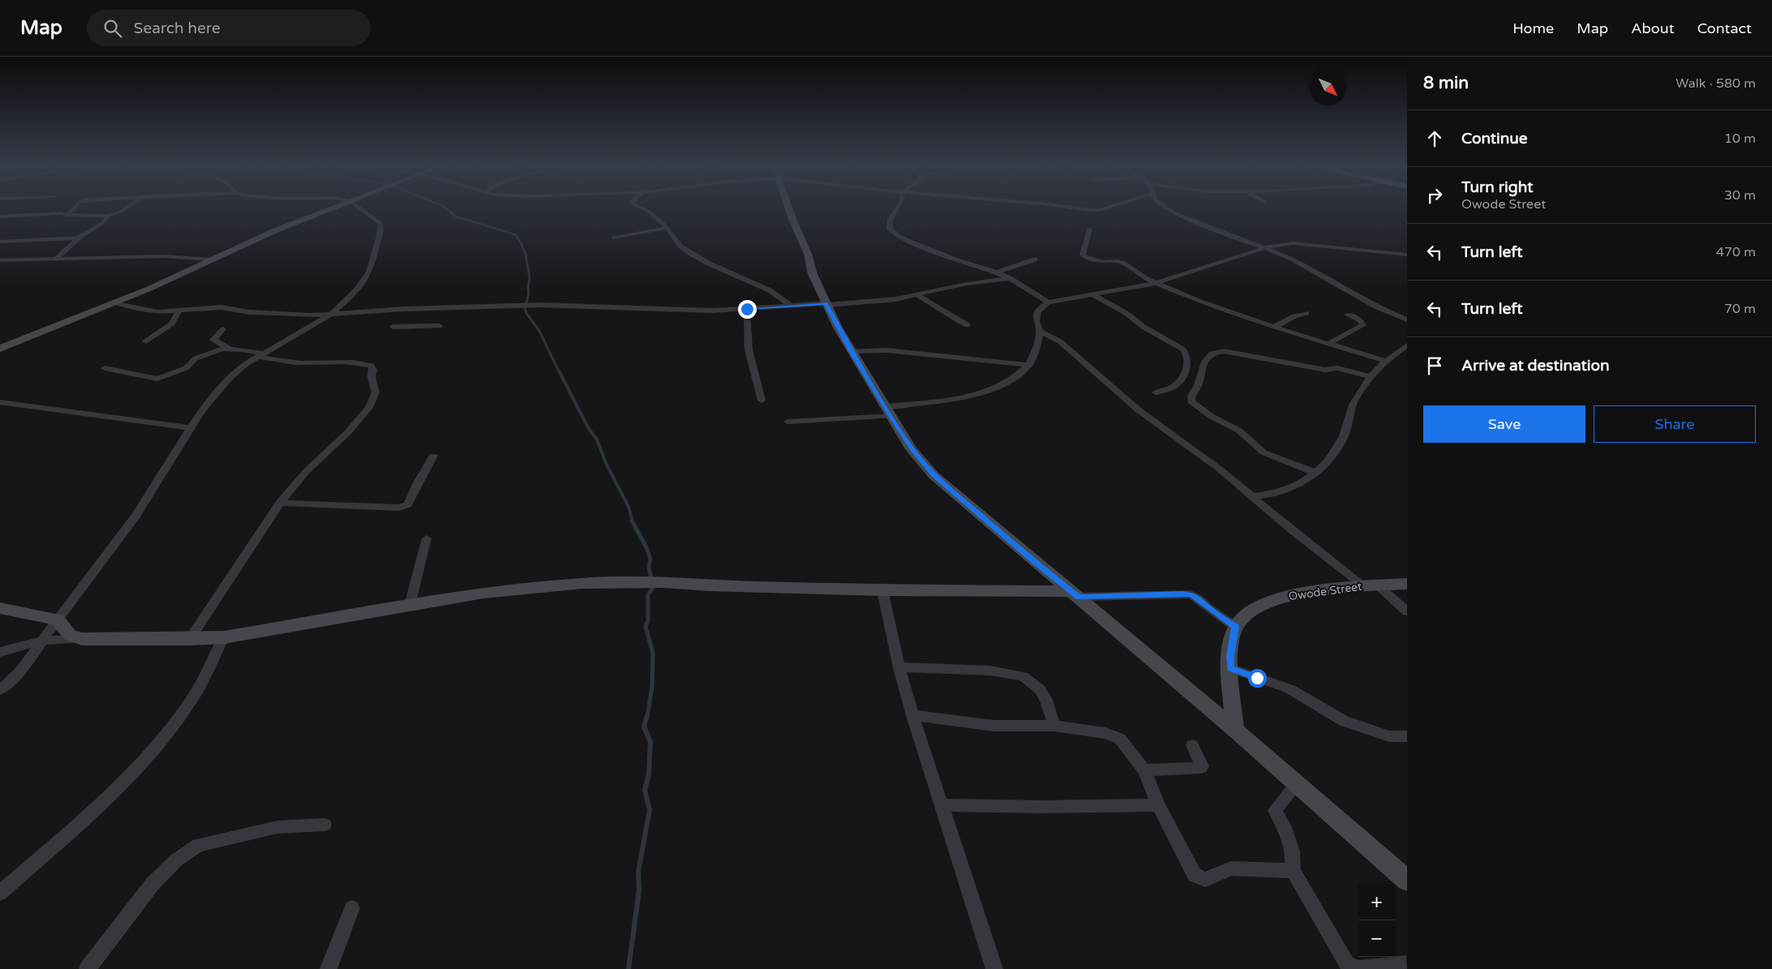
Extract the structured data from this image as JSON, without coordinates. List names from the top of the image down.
{
  "streets": {
    "main road": ["Owode Street"]
  },
  "north": "bottom right",
  "page": {
    "header": "Map",
    "search": "Search here",
    "nav": [
      "Home",
      "Map",
      "About",
      "Contact"
    ],
    "heading": ["8 min", "Walk · 580 m"],
    "list": [
      ["Continue", "10 m"],
      ["Turn right", "Owode Street", "30 m"],
      ["Turn left", "470 m"],
      ["Turn left", "70 m"],
      "Arrive at destination"
    ],
    "buttons": ["Save", "Share"],
    "map_buttons": ["+", "−"]
  }
}
